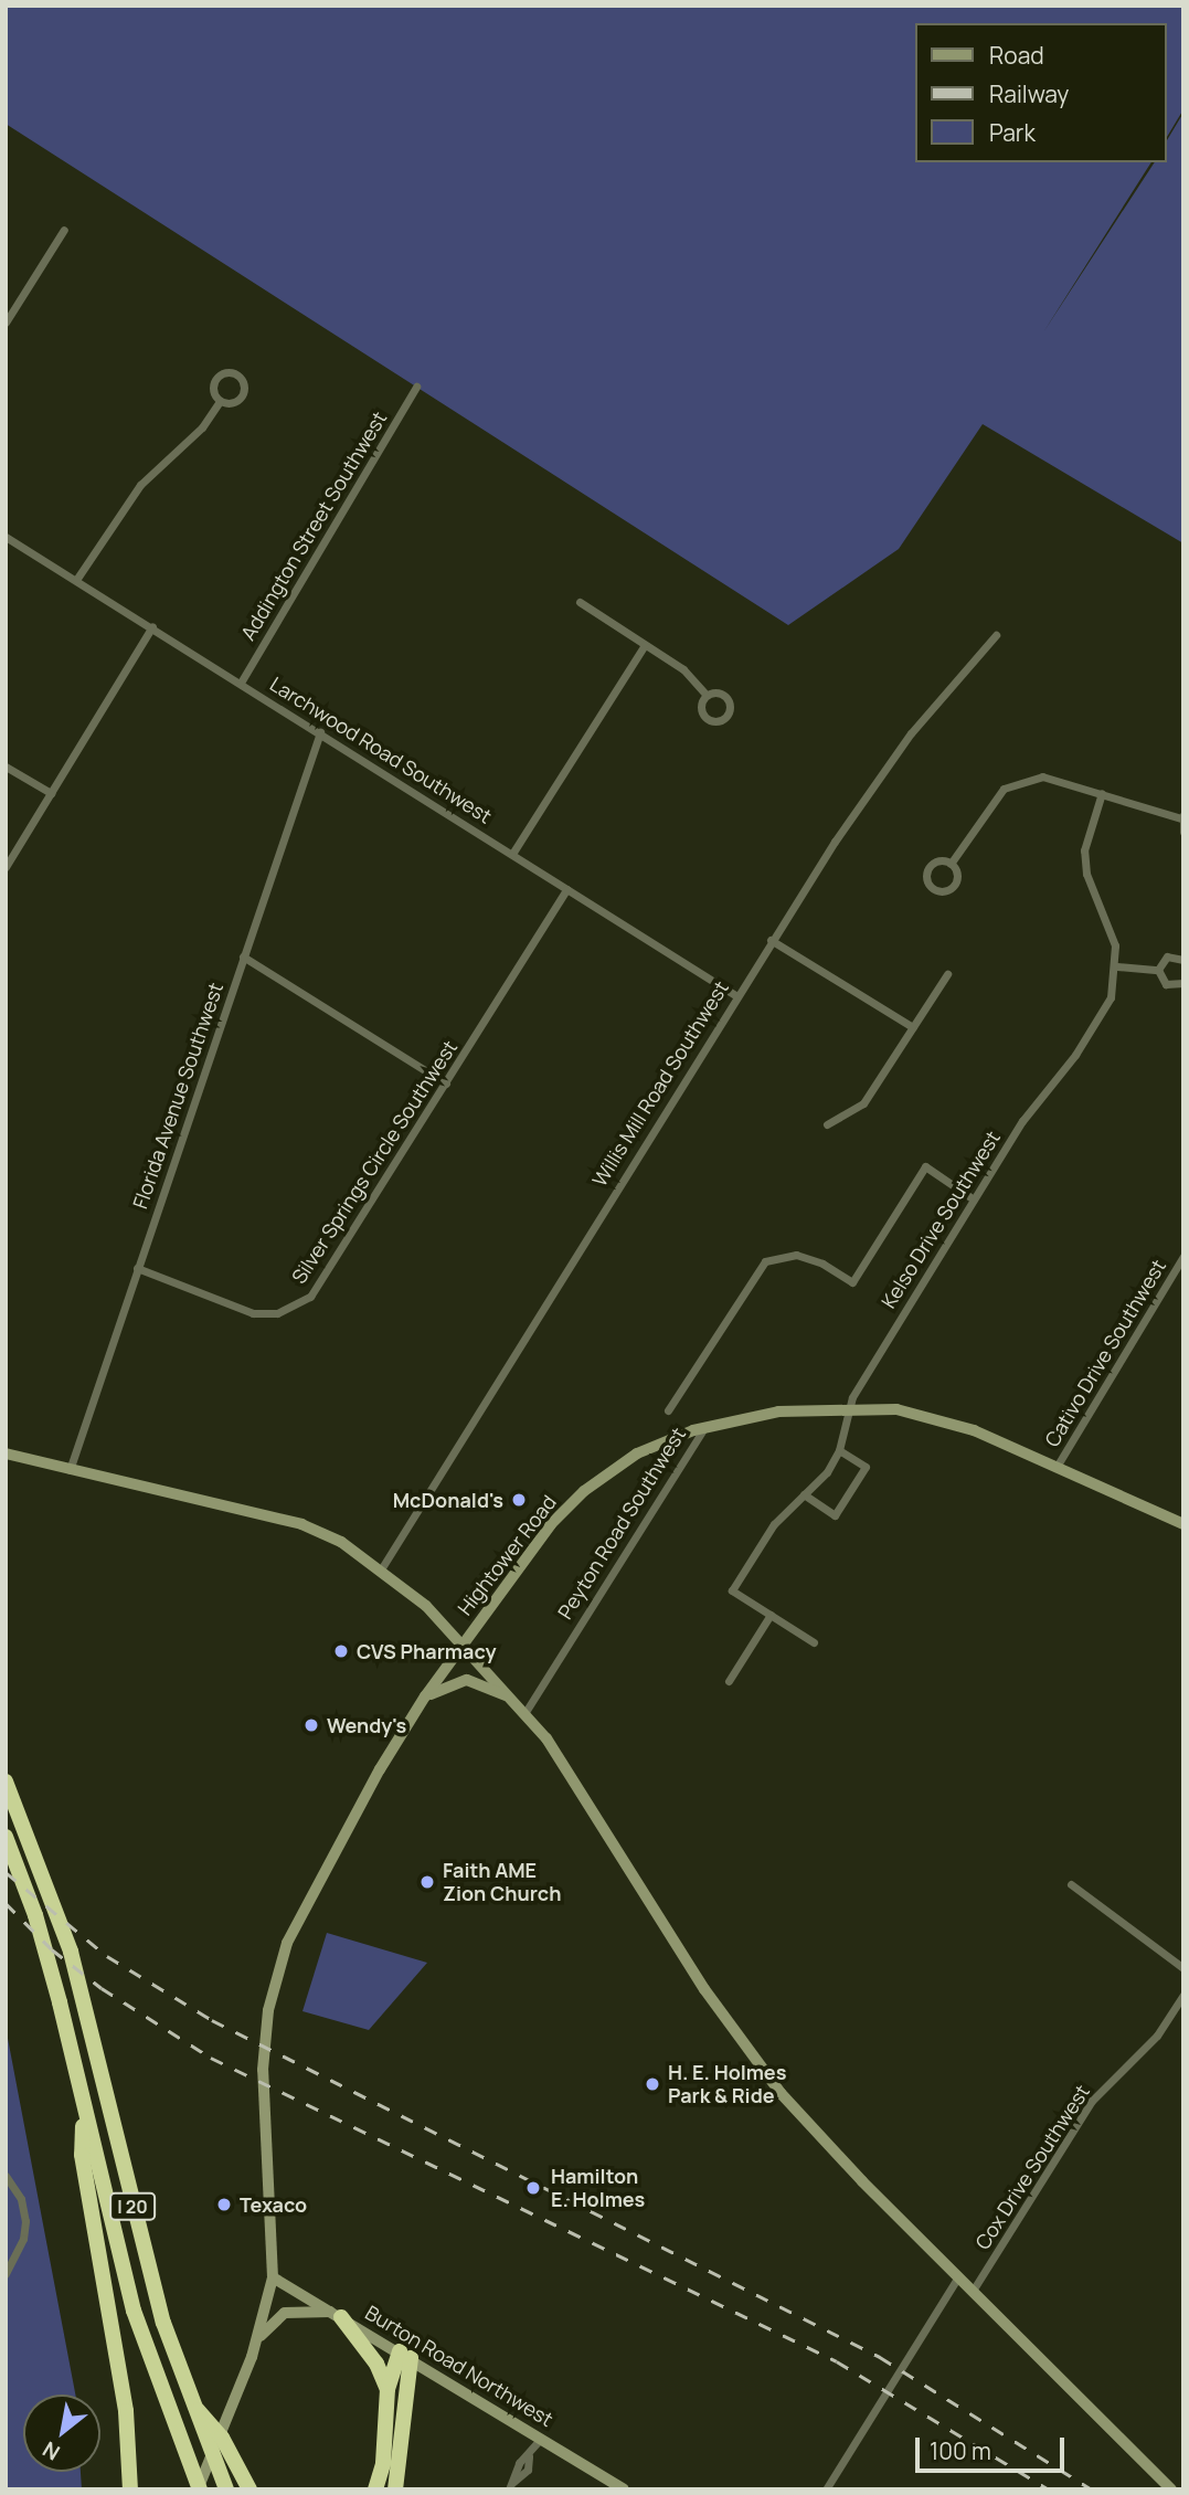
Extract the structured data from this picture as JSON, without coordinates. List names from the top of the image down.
{
  "streets": {
    "highway": ["I 20"],
    "main road": ["Peyton Road Southwest", "Hightower Road", "Burton Road Northwest"],
    "street": [
      "Addington Street Southwest",
      "Larchwood Road Southwest",
      "Willis Mill Road Southwest",
      "Florida Avenue Southwest",
      "Silver Springs Circle Southwest",
      "Kelso Drive Southwest",
      "Cativo Drive Southwest",
      "Cox Drive Southwest"
    ]
  },
  "crossings": [
    ["Addington Street Southwest", "Larchwood Road Southwest"],
    ["Larchwood Road Southwest", "Willis Mill Road Southwest"],
    ["Larchwood Road Southwest", "Florida Avenue Southwest"],
    ["Larchwood Road Southwest", "Silver Springs Circle Southwest"],
    ["Florida Avenue Southwest", "Silver Springs Circle Southwest"],
    ["Kelso Drive Southwest", "Peyton Road Southwest"],
    ["Cativo Drive Southwest", "Peyton Road Southwest"],
    ["Peyton Road Southwest", "Hightower Road"],
    ["Hightower Road", "I 20"],
    ["Hightower Road", "Burton Road Northwest"]
  ],
  "places": [
    "McDonald's",
    "CVS Pharmacy",
    "Wendy's",
    "Faith AME Zion Church",
    "H. E. Holmes Park & Ride",
    "Hamilton E. Holmes",
    "Texaco"
  ],
  "legend": ["Road", "Railway", "Park"],
  "scale_bar": "100 m",
  "north": "bottom left"
}
